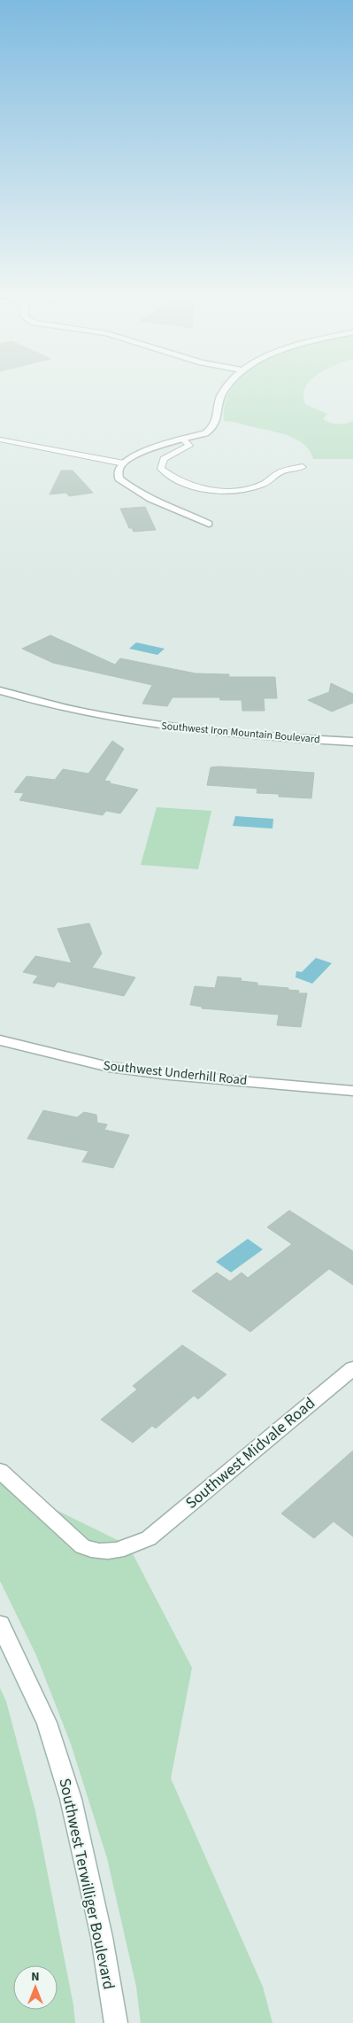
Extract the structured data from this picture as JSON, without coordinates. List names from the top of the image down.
{
  "streets": {
    "street": [
      "Southwest Iron Mountain Boulevard",
      "Southwest Underhill Road",
      "Southwest Midvale Road",
      "Southwest Terwilliger Boulevard"
    ]
  },
  "north": "top"
}
